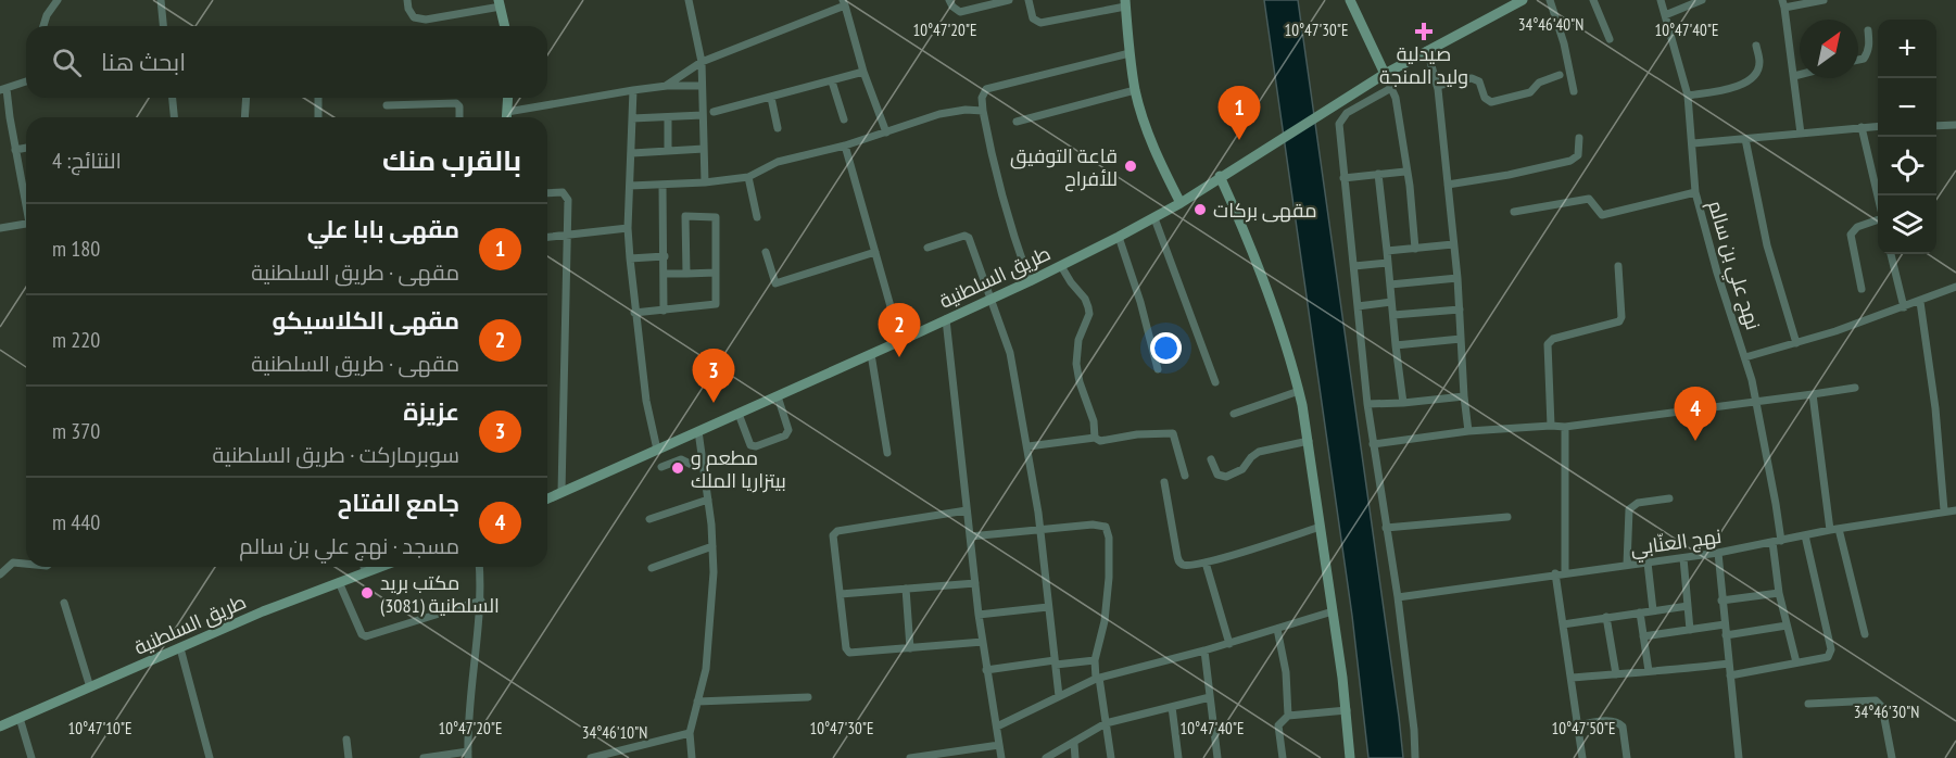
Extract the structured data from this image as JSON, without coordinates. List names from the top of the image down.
{
  "streets": {
    "main road": ["طريق السلطنية"],
    "street": ["نهج علي بن سالم", "نهج العنّابي"]
  },
  "crossings": [
    ["نهج علي بن سالم", "نهج العنّابي"]
  ],
  "places": {
    "health": ["صيدلية وليد المنجة"],
    "other": [
      "قاعة التوفيق للأفراح",
      "مقهى بركات",
      "مطعم و بيتزاريا الملك",
      "مكتب بريد السلطنية (3081)"
    ]
  },
  "north": "top right",
  "page": {
    "map_buttons": ["+", "−"],
    "search": "ابحث هنا",
    "pins": [
      "1",
      "2",
      "3",
      "4"
    ],
    "heading": ["بالقرب منك", "النتائج: 4"],
    "list": [
      {
        "mark": "1",
        "name": "مقهى بابا علي",
        "note": "مقهى · طريق السلطنية",
        "value": "180 m"
      },
      {
        "mark": "2",
        "name": "مقهى الكلاسيكو",
        "note": "مقهى · طريق السلطنية",
        "value": "220 m"
      },
      {
        "mark": "3",
        "name": "عزيزة",
        "note": "سوبرماركت · طريق السلطنية",
        "value": "370 m"
      },
      {
        "mark": "4",
        "name": "جامع الفتاح",
        "note": "مسجد · نهج علي بن سالم",
        "value": "440 m"
      }
    ]
  },
  "coordinates": [
    "34°46'40\"N",
    "10°47'20\"E",
    "10°47'30\"E",
    "10°47'40\"E",
    "34°46'30\"N",
    "10°47'10\"E",
    "10°47'50\"E",
    "34°46'10\"N"
  ]
}
